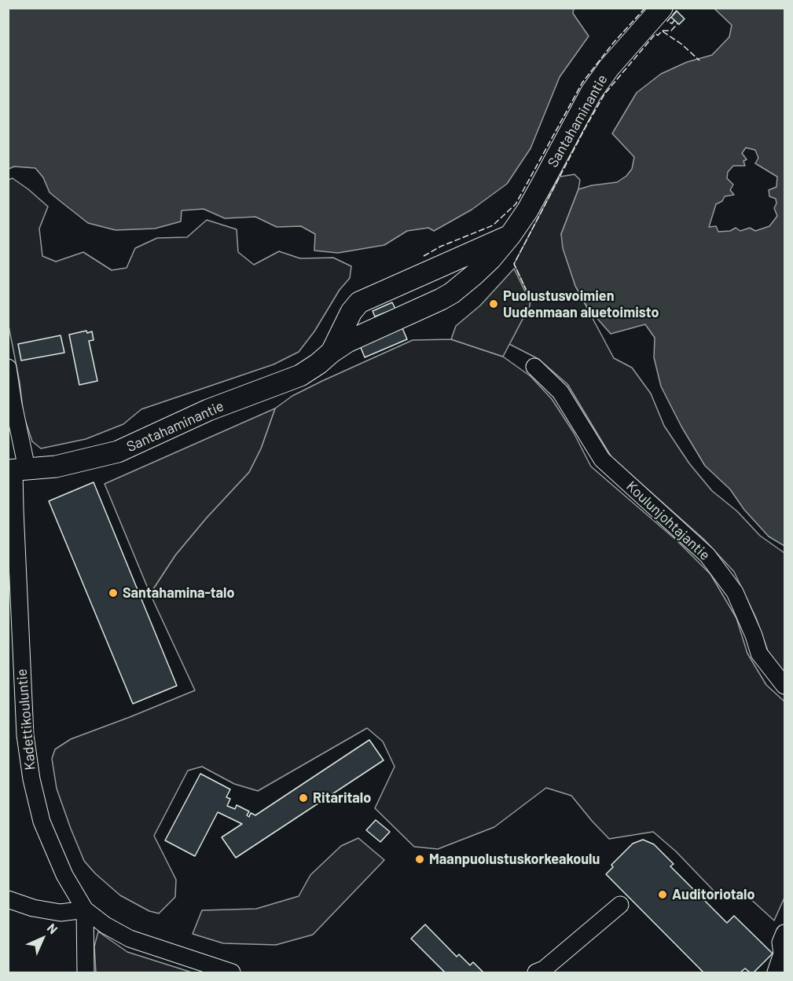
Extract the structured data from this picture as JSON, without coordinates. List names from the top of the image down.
{
  "streets": {
    "main road": ["Santahaminantie"],
    "street": ["Koulunjohtajantie", "Kadettikouluntie"]
  },
  "crossings": [
    ["Santahaminantie", "Kadettikouluntie"]
  ],
  "places": [
    "Puolustusvoimien Uudenmaan aluetoimisto",
    "Santahamina-talo",
    "Ritaritalo",
    "Maanpuolustuskorkeakoulu",
    "Auditoriotalo"
  ],
  "north": "top right"
}
